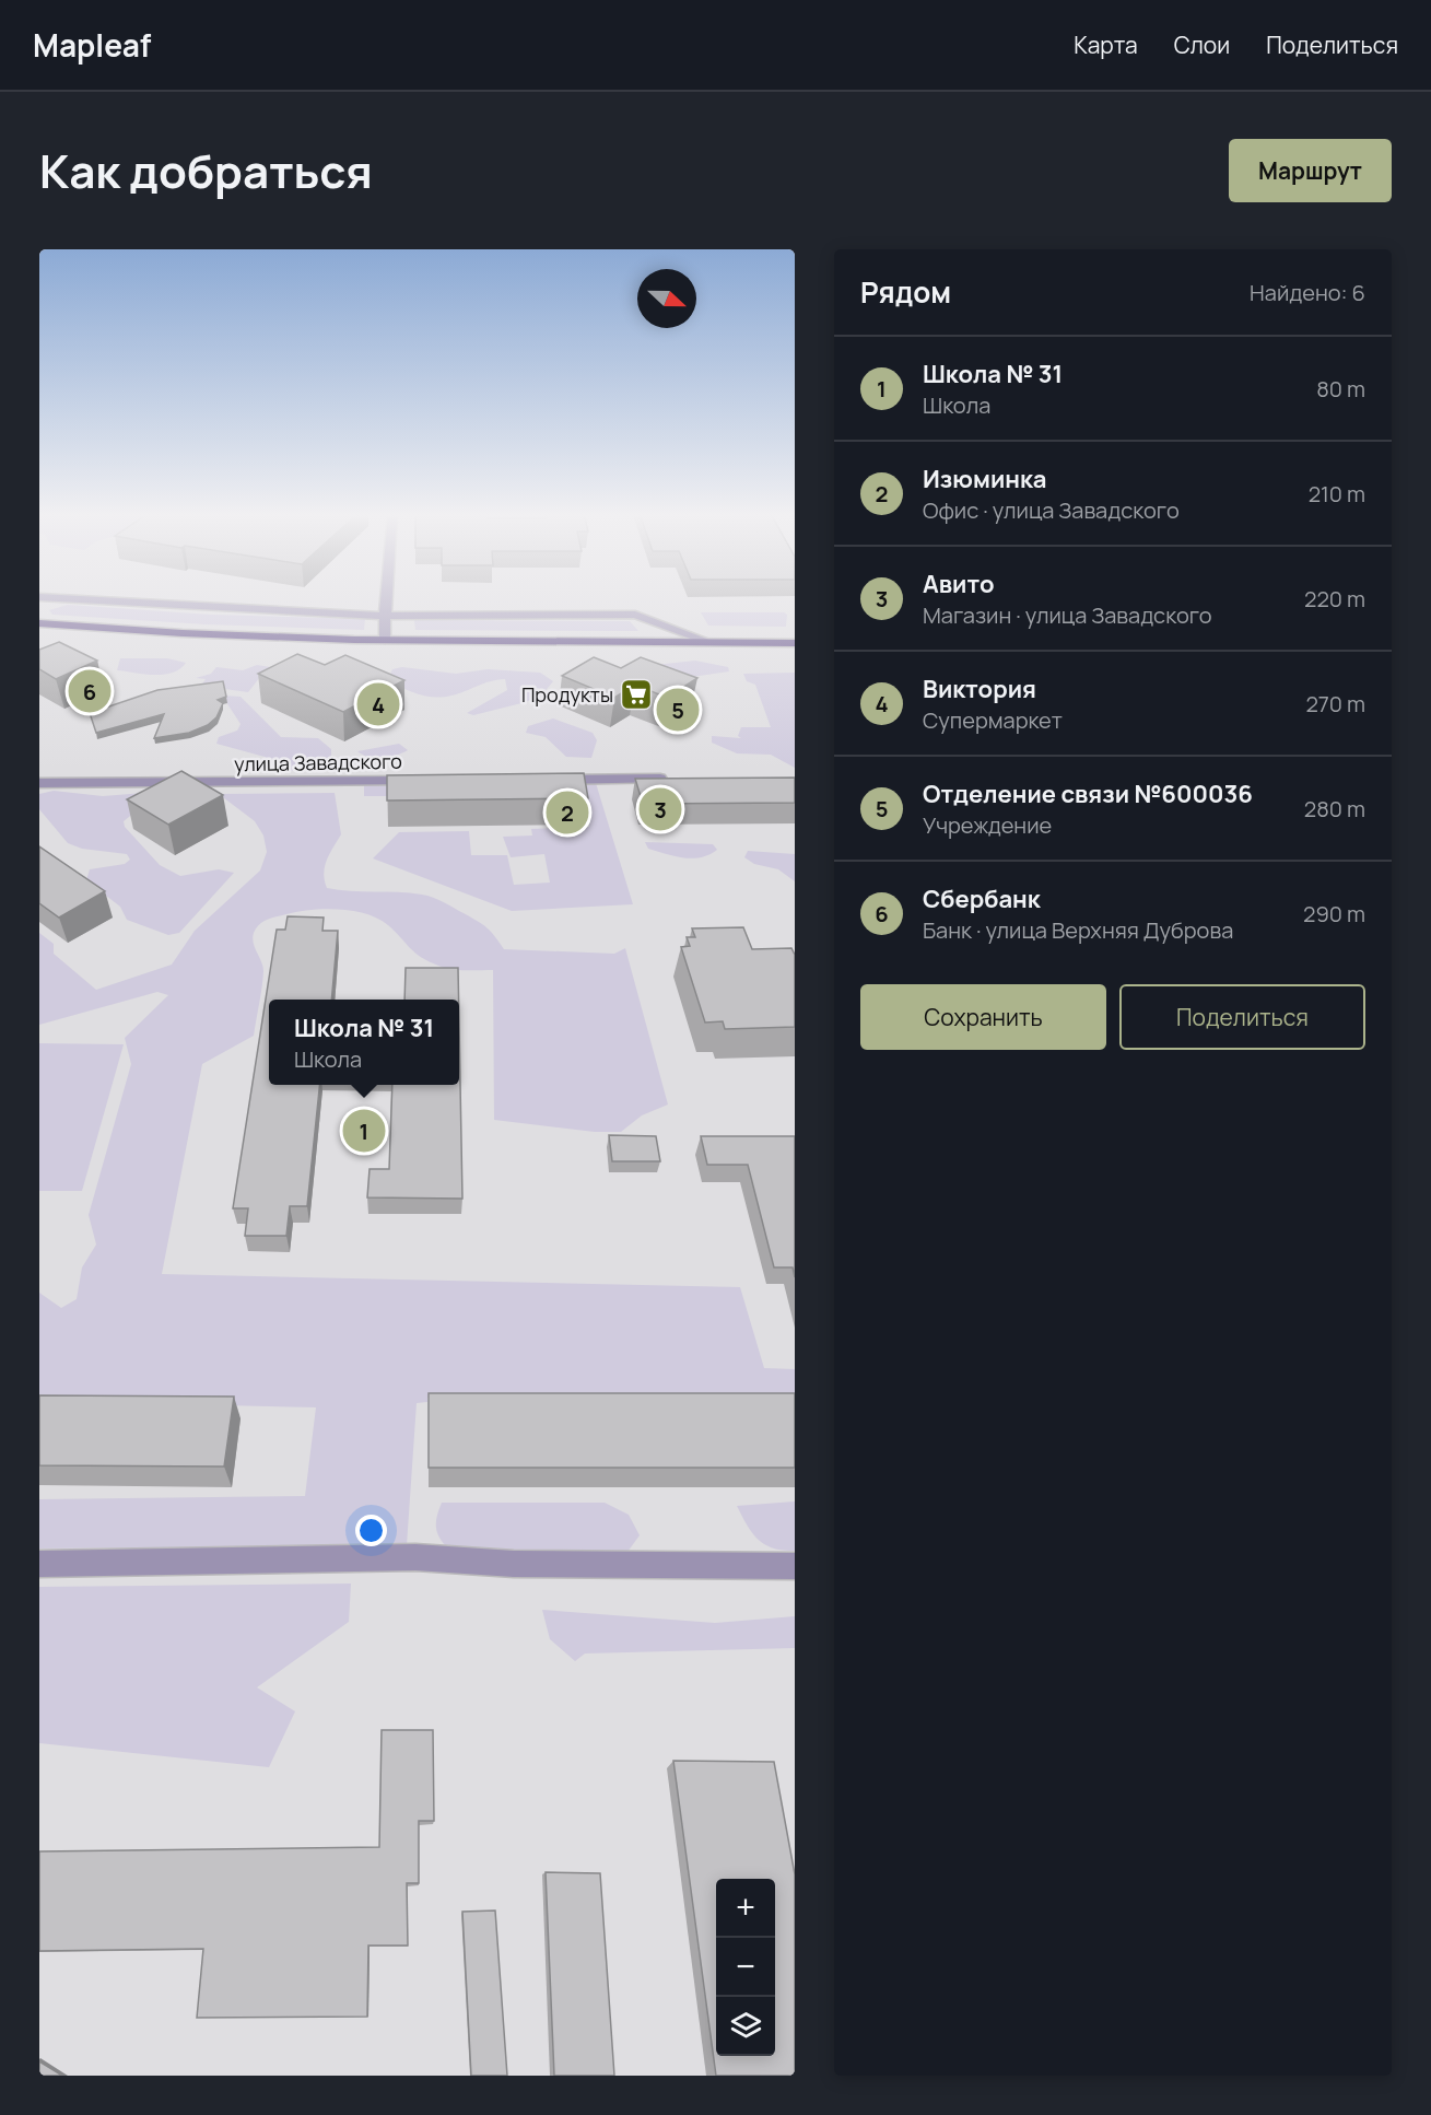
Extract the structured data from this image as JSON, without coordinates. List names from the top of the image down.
{
  "streets": {
    "street": ["улица Завадского"]
  },
  "places": {
    "supermarket": ["Продукты"]
  },
  "north": "right",
  "page": {
    "header": "Mapleaf",
    "nav": ["Карта", "Слои", "Поделиться"],
    "title": "Как добраться",
    "buttons": [
      "Маршрут",
      ["Сохранить", "Поделиться"]
    ],
    "heading": ["Рядом", "Найдено: 6"],
    "list": [
      {
        "mark": "1",
        "name": "Школа № 31",
        "note": "Школа",
        "value": "80 m"
      },
      {
        "mark": "2",
        "name": "Изюминка",
        "note": "Офис · улица Завадского",
        "value": "210 m"
      },
      {
        "mark": "3",
        "name": "Авито",
        "note": "Магазин · улица Завадского",
        "value": "220 m"
      },
      {
        "mark": "4",
        "name": "Виктория",
        "note": "Супермаркет",
        "value": "270 m"
      },
      {
        "mark": "5",
        "name": "Отделение связи №600036",
        "note": "Учреждение",
        "value": "280 m"
      },
      {
        "mark": "6",
        "name": "Сбербанк",
        "note": "Банк · улица Верхняя Дуброва",
        "value": "290 m"
      }
    ],
    "pins": [
      "6",
      "4",
      "5",
      "3",
      "2",
      "1"
    ],
    "popup": ["Школа № 31", "Школа"],
    "map_buttons": ["+", "−"]
  }
}
